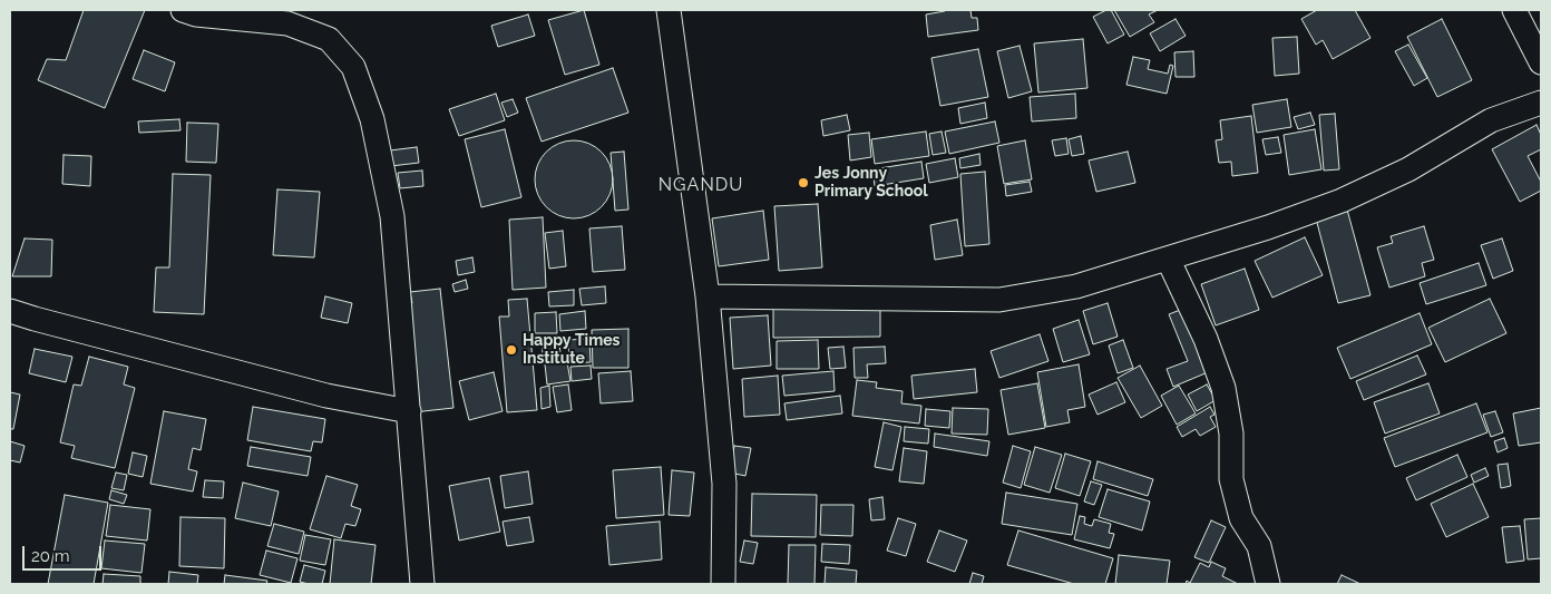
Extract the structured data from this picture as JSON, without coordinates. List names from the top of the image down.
{
  "districts": ["NGANDU"],
  "places": ["Jes Jonny Primary School", "Happy Times Institute"],
  "scale_bar": "20 m"
}
